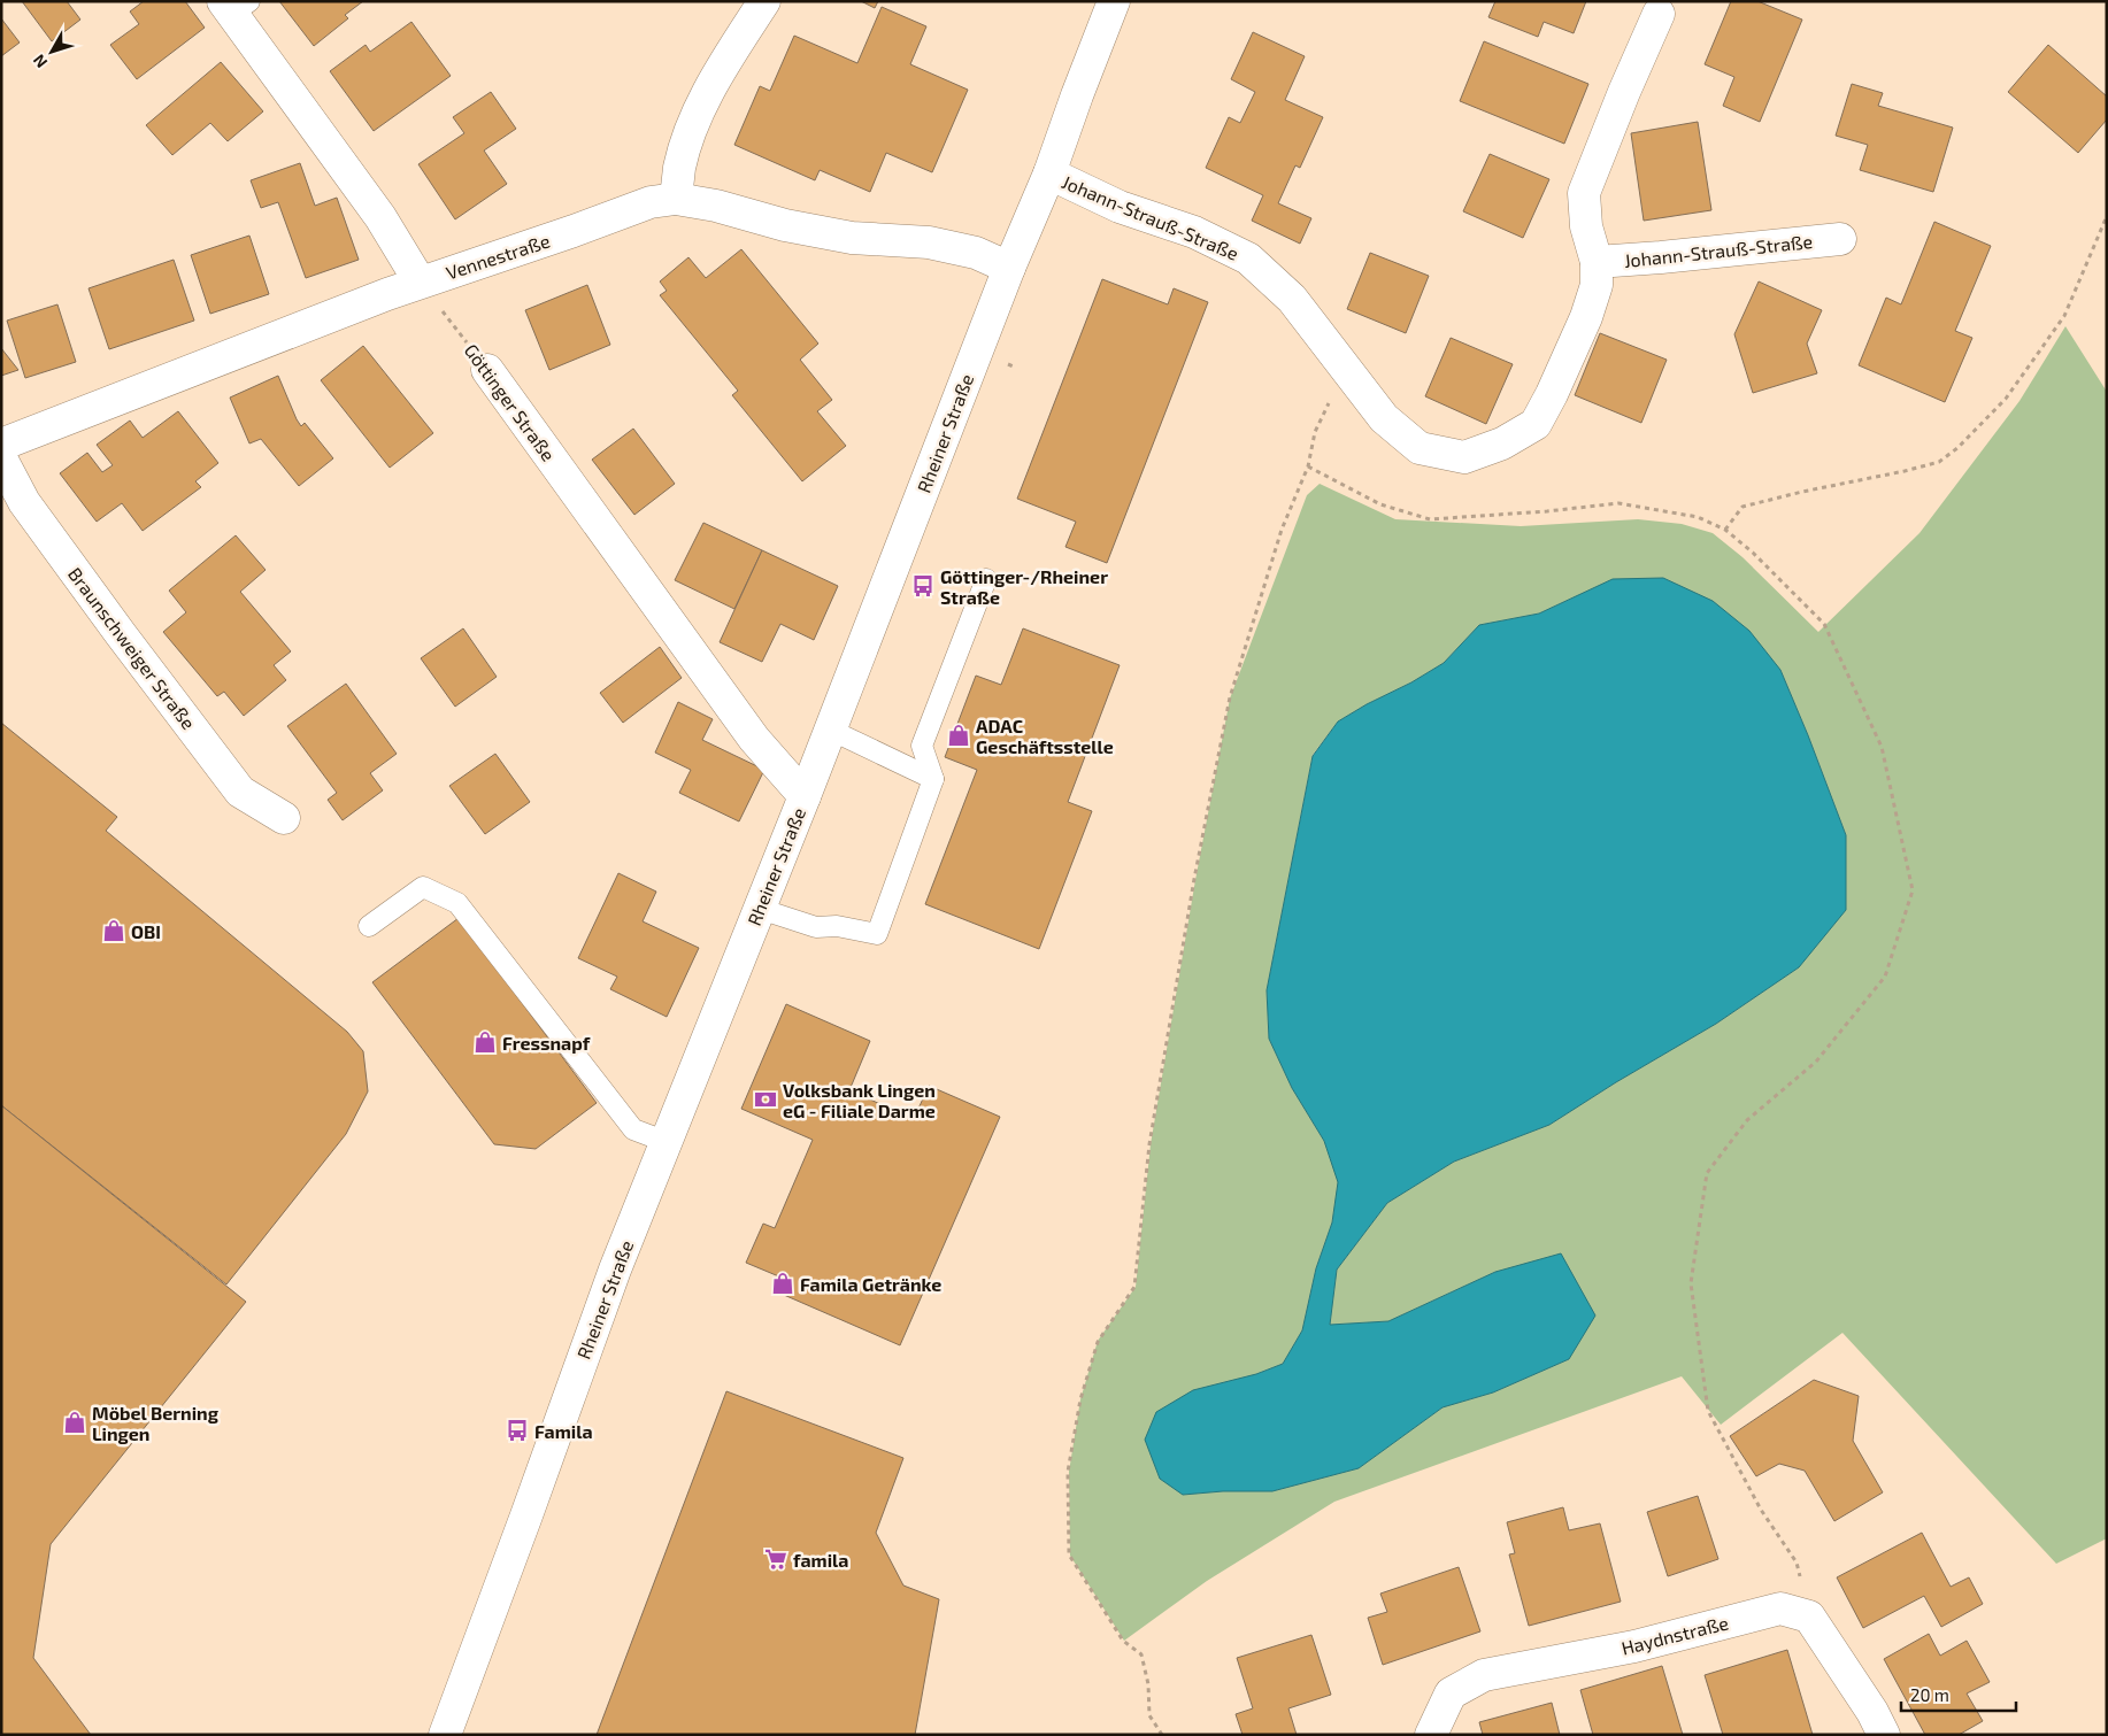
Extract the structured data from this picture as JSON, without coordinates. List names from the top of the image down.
{
  "streets": {
    "street": [
      "Johann-Strauß-Straße",
      "Vennestraße",
      "Göttinger Straße",
      "Rheiner Straße",
      "Braunschweiger Straße",
      "Haydnstraße"
    ]
  },
  "crossings": [
    ["Johann-Strauß-Straße", "Rheiner Straße"],
    ["Vennestraße", "Göttinger Straße"],
    ["Vennestraße", "Rheiner Straße"],
    ["Göttinger Straße", "Rheiner Straße"]
  ],
  "places": {
    "bus stop": ["Göttinger-/Rheiner Straße", "Famila"],
    "shop": [
      "ADAC Geschäftsstelle",
      "OBI",
      "Fressnapf",
      "Famila Getränke",
      "Möbel Berning Lingen"
    ],
    "bank": ["Volksbank Lingen eG - Filiale Darme"],
    "supermarket": ["famila"]
  },
  "scale_bar": "20 m",
  "north": "bottom left"
}
